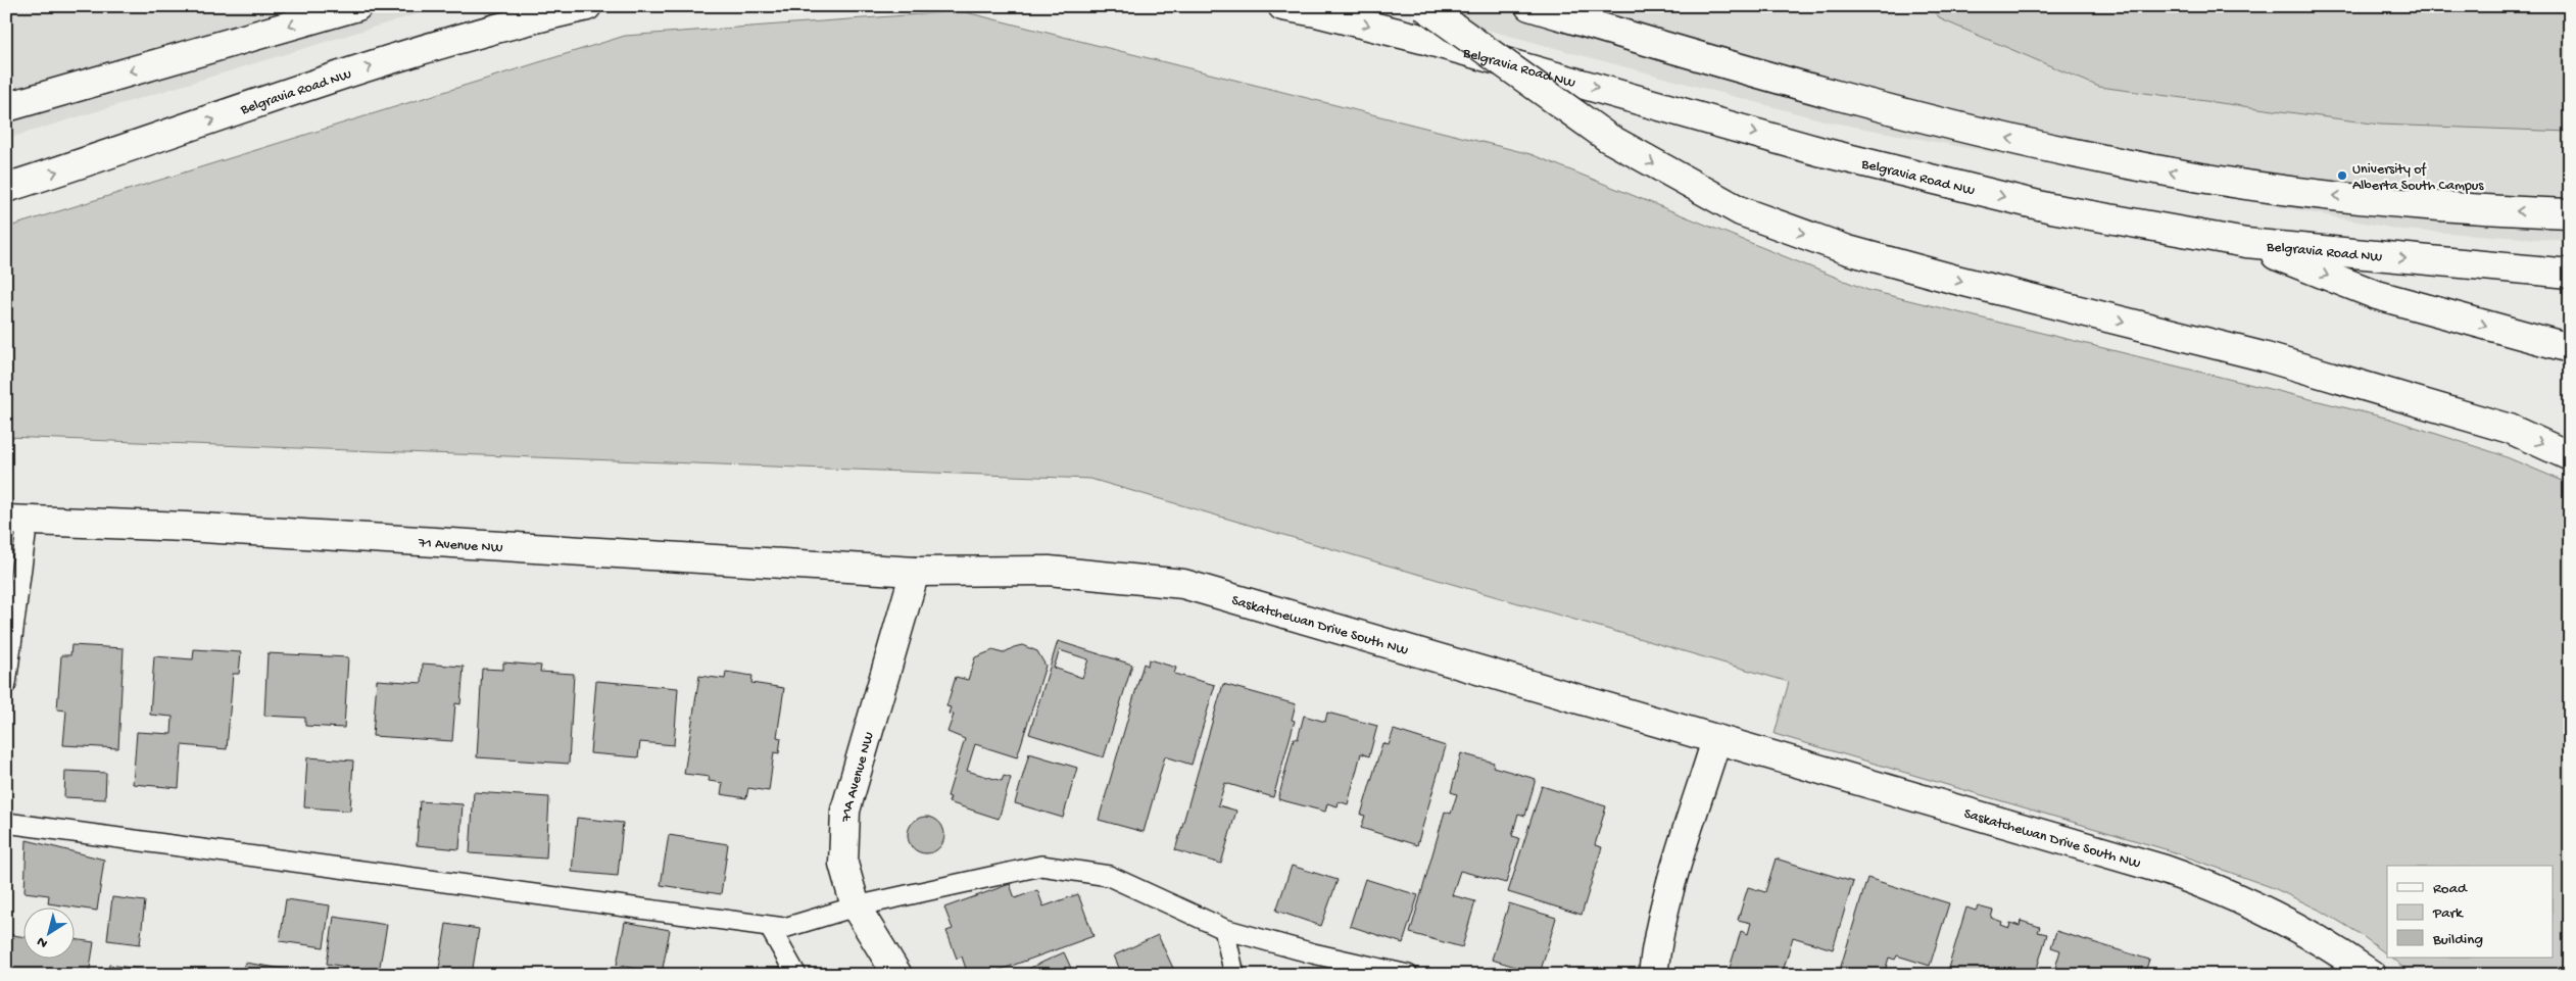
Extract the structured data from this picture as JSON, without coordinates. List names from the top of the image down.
{
  "streets": {
    "main road": [
      "Belgravia Road NW",
      "71 Avenue NW",
      "Saskatchewan Drive South NW",
      "71A Avenue NW"
    ]
  },
  "crossings": [
    ["71 Avenue NW", "Saskatchewan Drive South NW"],
    ["71 Avenue NW", "71A Avenue NW"],
    ["Saskatchewan Drive South NW", "71A Avenue NW"]
  ],
  "places": ["University of Alberta South Campus"],
  "legend": ["Road", "Park", "Building"],
  "north": "bottom left"
}
